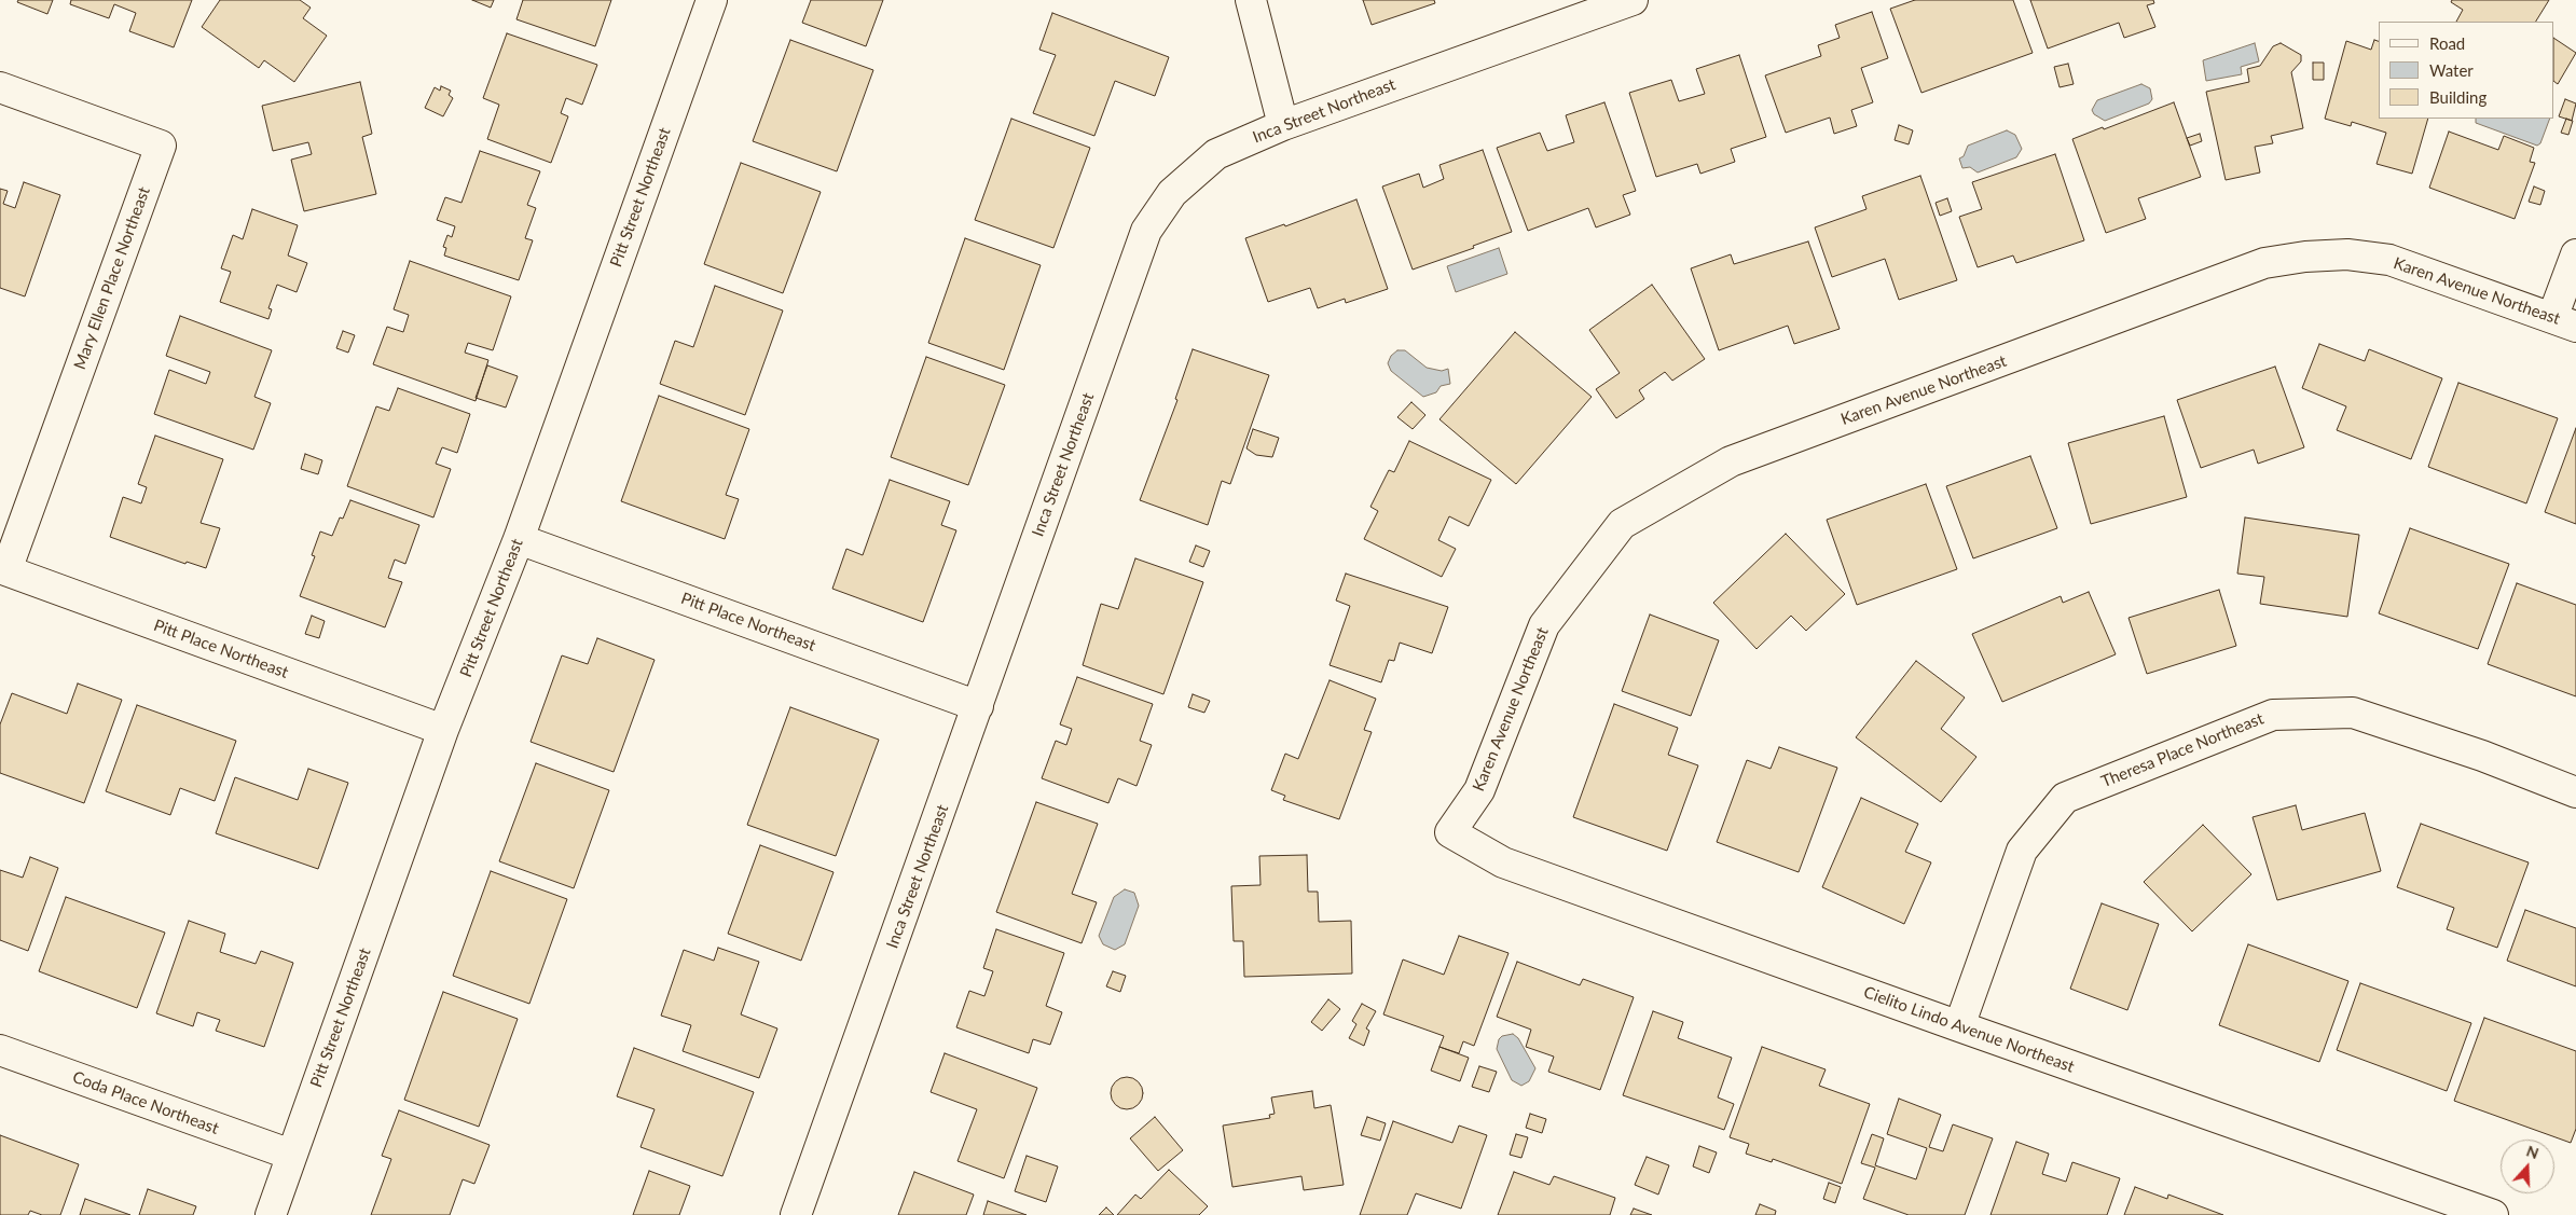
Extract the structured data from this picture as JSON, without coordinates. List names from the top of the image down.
{
  "streets": {
    "street": [
      "Inca Street Northeast",
      "Pitt Street Northeast",
      "Mary Ellen Place Northeast",
      "Karen Avenue Northeast",
      "Pitt Place Northeast",
      "Theresa Place Northeast",
      "Cielito Lindo Avenue Northeast",
      "Coda Place Northeast"
    ]
  },
  "crossings": [
    ["Inca Street Northeast", "Pitt Place Northeast"],
    ["Pitt Street Northeast", "Pitt Place Northeast"],
    ["Pitt Street Northeast", "Coda Place Northeast"],
    ["Mary Ellen Place Northeast", "Pitt Place Northeast"],
    ["Karen Avenue Northeast", "Cielito Lindo Avenue Northeast"],
    ["Theresa Place Northeast", "Cielito Lindo Avenue Northeast"]
  ],
  "legend": ["Road", "Water", "Building"],
  "north": "top"
}
